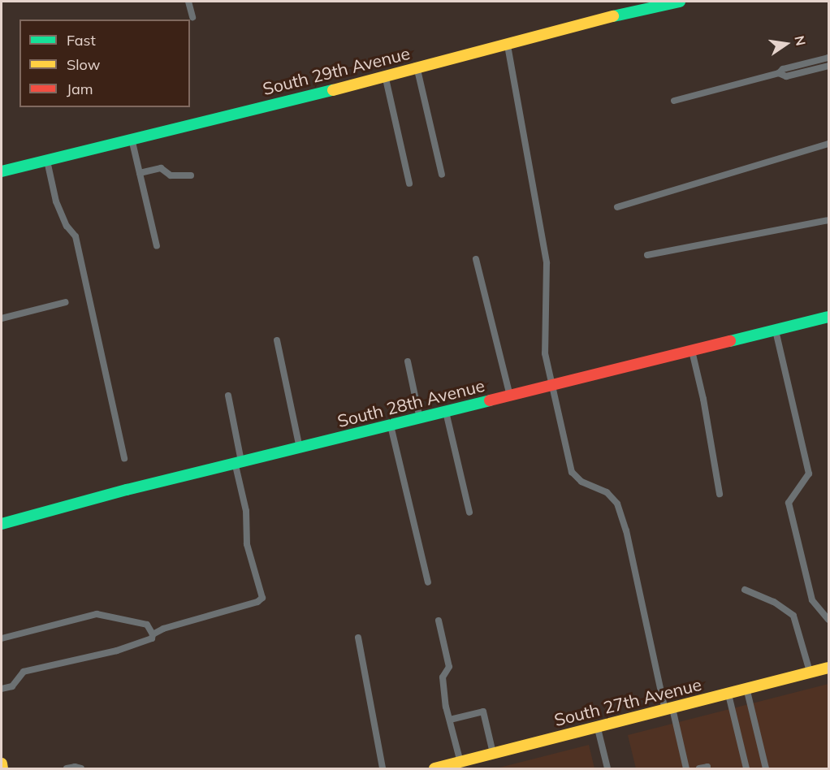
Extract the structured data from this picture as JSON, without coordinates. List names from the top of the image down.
{
  "streets": {
    "street": ["South 29th Avenue", "South 28th Avenue", "South 27th Avenue"]
  },
  "legend": ["Fast", "Slow", "Jam"],
  "north": "right"
}
